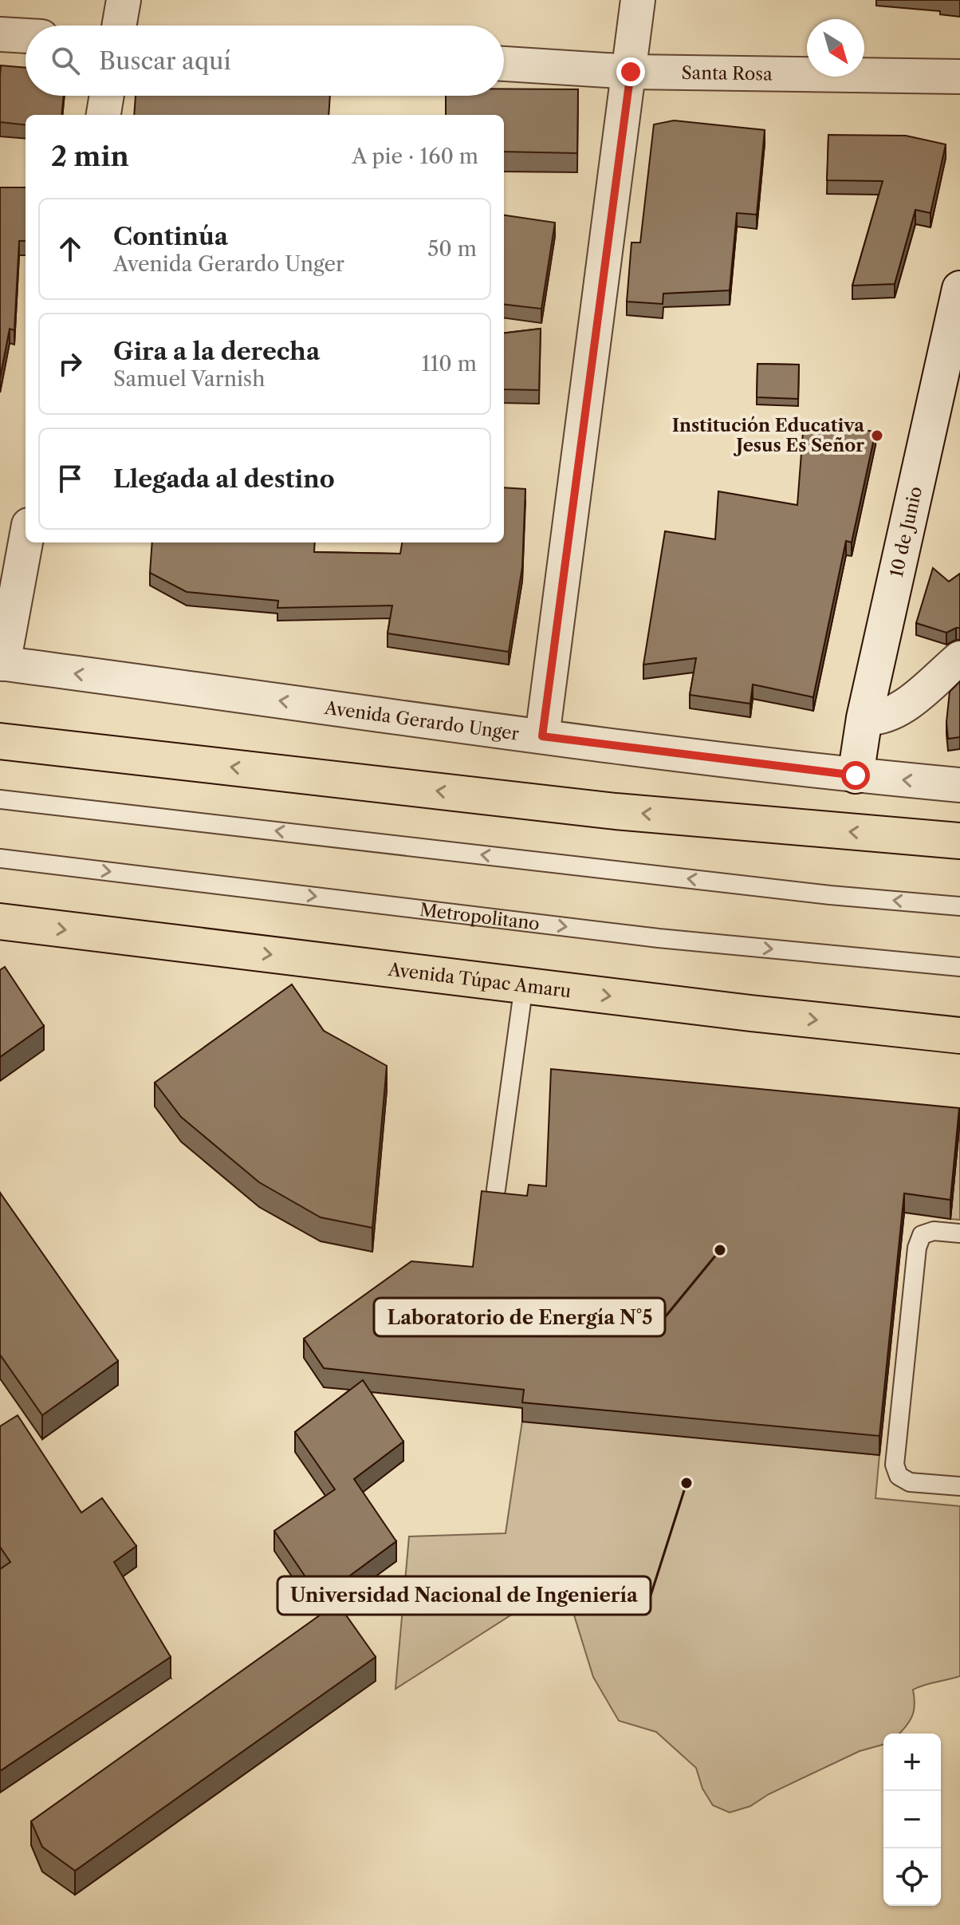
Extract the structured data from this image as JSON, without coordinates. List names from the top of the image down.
{
  "streets": {
    "main road": ["Avenida Túpac Amaru"],
    "street": ["Santa Rosa", "10 de Junio", "Avenida Gerardo Unger"],
    "lane": ["Metropolitano"]
  },
  "crossings": [
    ["10 de Junio", "Avenida Gerardo Unger"]
  ],
  "one_way": ["Avenida Gerardo Unger"],
  "places": ["Institución Educativa Jesus Es Señor", "Laboratorio de Energía N°5", "Universidad Nacional de Ingeniería"],
  "north": "bottom right",
  "page": {
    "search": "Buscar aquí",
    "heading": ["2 min", "A pie · 160 m"],
    "list": [
      ["Continúa", "Avenida Gerardo Unger", "50 m"],
      ["Gira a la derecha", "Samuel Varnish", "110 m"],
      "Llegada al destino"
    ],
    "map_buttons": ["+", "−"]
  }
}
